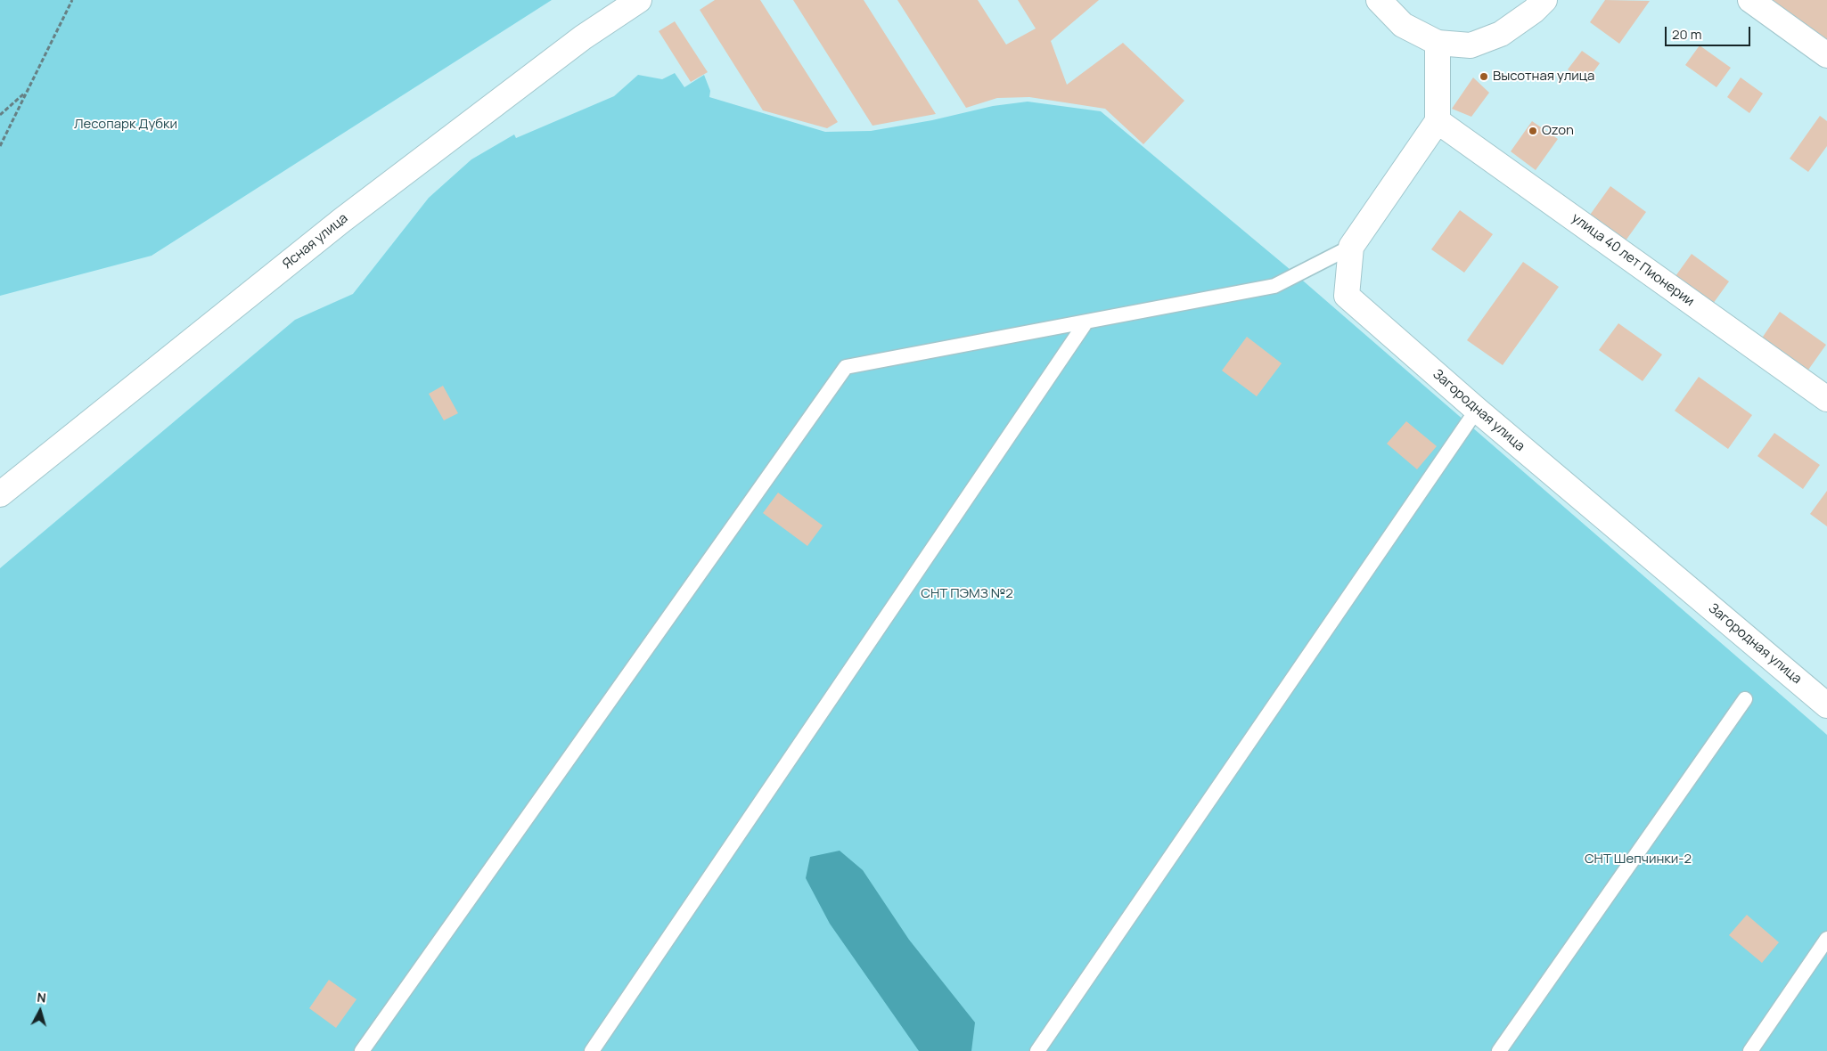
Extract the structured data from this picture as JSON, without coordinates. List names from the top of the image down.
{
  "streets": {
    "street": ["Ясная улица", "улица 40 лет Пионерии", "Загородная улица"]
  },
  "crossings": [
    ["улица 40 лет Пионерии", "Загородная улица"]
  ],
  "parks": ["Лесопарк Дубки", "СНТ ПЭМЗ №2", "СНТ Шепчинки-2"],
  "places": ["Высотная улица", "Ozon"],
  "scale_bar": "20 m",
  "north": "top"
}
